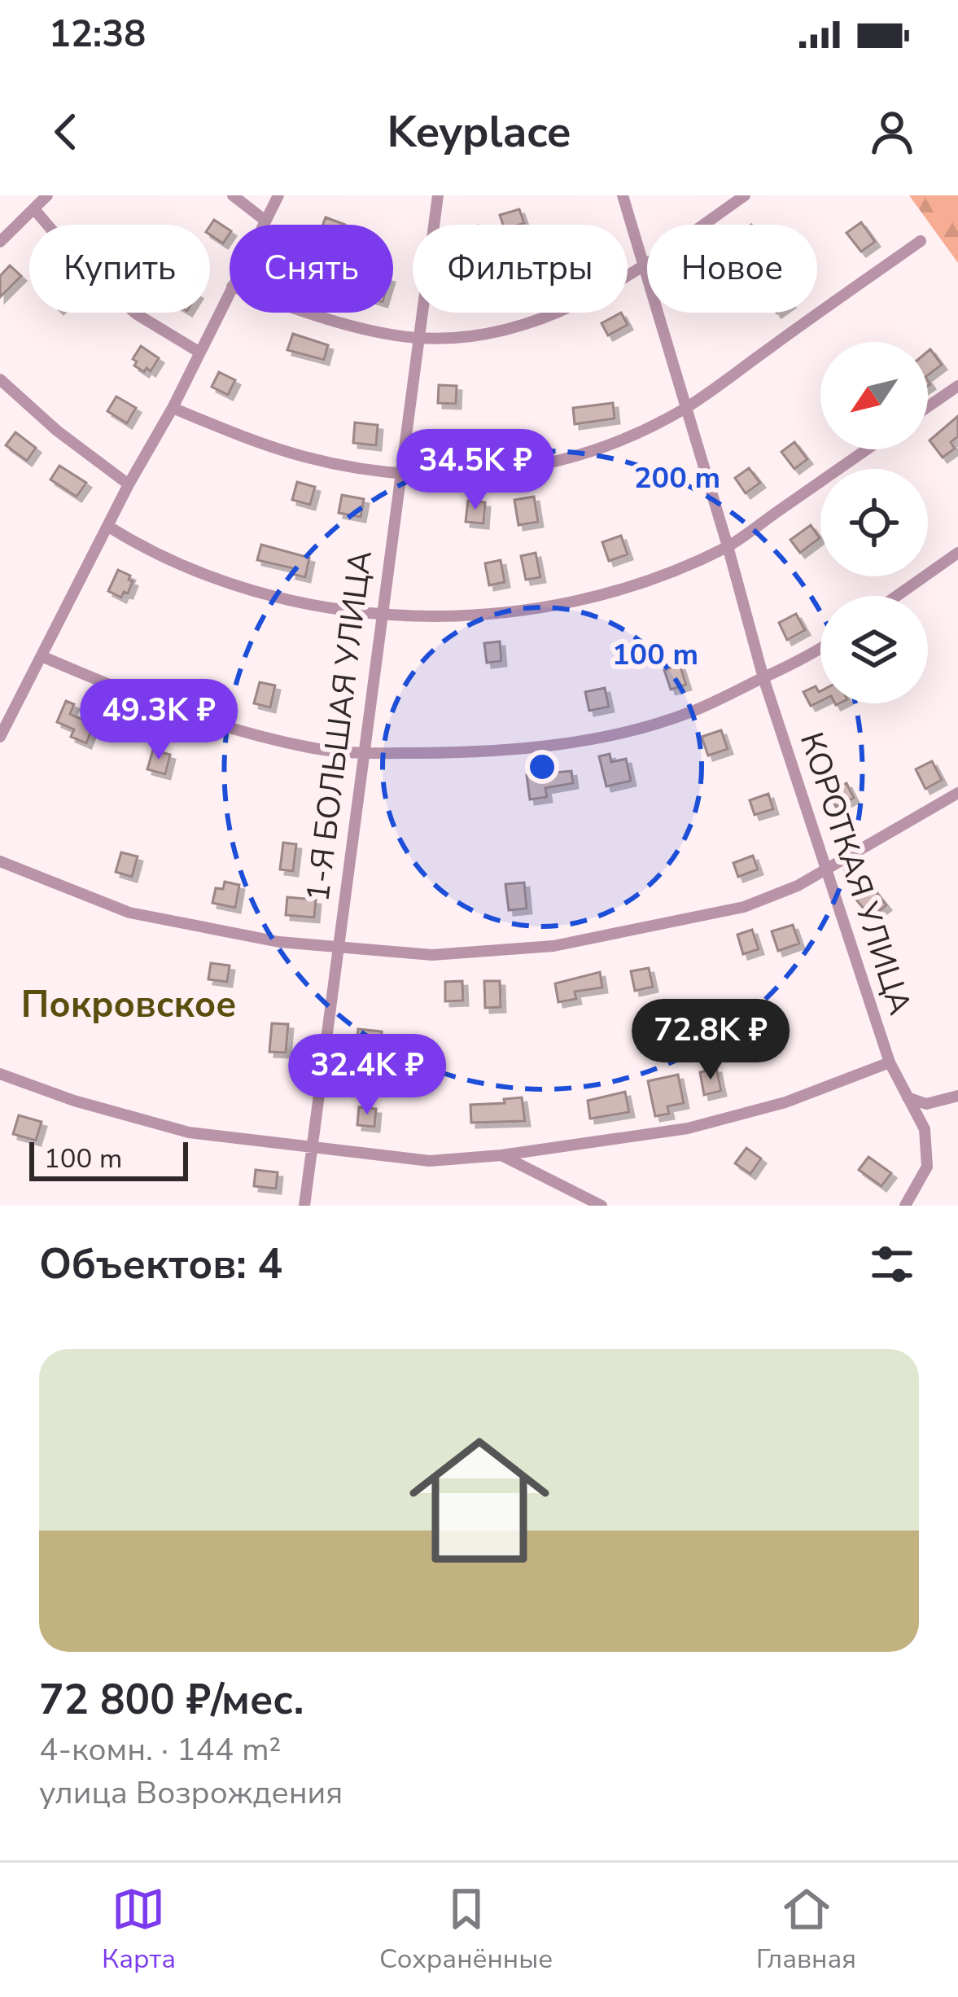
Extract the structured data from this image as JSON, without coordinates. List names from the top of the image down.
{
  "streets": {
    "street": ["1-Я БОЛЬШАЯ УЛИЦА", "КОРОТКАЯ УЛИЦА"]
  },
  "districts": ["Покровское"],
  "scale_bar": "100 m",
  "north": "bottom left",
  "page": {
    "status": "12:38",
    "header": "Keyplace",
    "chip": [
      "Купить",
      "Снять",
      "Фильтры",
      "Новое"
    ],
    "price": [
      "34.5K ₽",
      "49.3K ₽",
      "72.8K ₽",
      "32.4K ₽"
    ],
    "scale": "100 m",
    "heading": "Объектов: 4",
    "list": [
      {
        "name": "72 800 ₽/мес.",
        "note": "4-комн. · 144 m² · улица Возрождения"
      }
    ],
    "tabs": ["Карта", "Сохранённые", "Главная"]
  },
  "rings": ["200 m", "100 m"]
}
